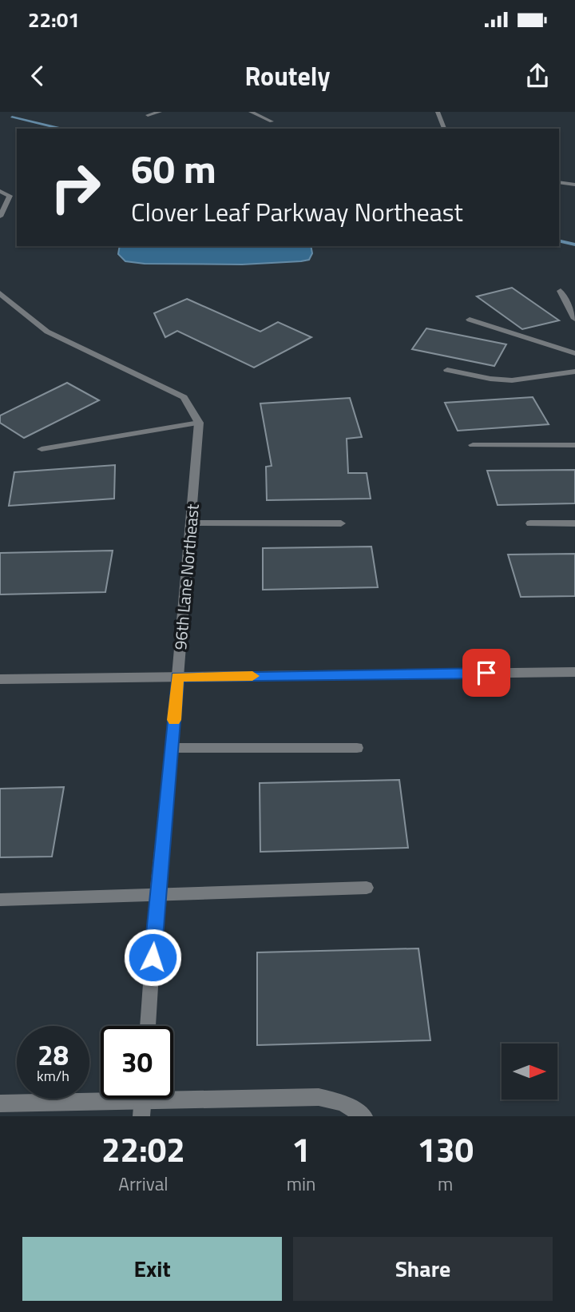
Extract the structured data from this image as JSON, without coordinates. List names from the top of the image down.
{
  "streets": {
    "street": ["96th Lane Northeast"]
  },
  "north": "right",
  "page": {
    "status": "22:01",
    "header": "Routely",
    "turn": ["60 m", "Clover Leaf Parkway Northeast"],
    "speed": "28 km/h",
    "limit": "30",
    "eta": [
      "22:02",
      "Arrival",
      "1",
      "min",
      "130",
      "m"
    ],
    "buttons": ["Exit", "Share"]
  }
}
